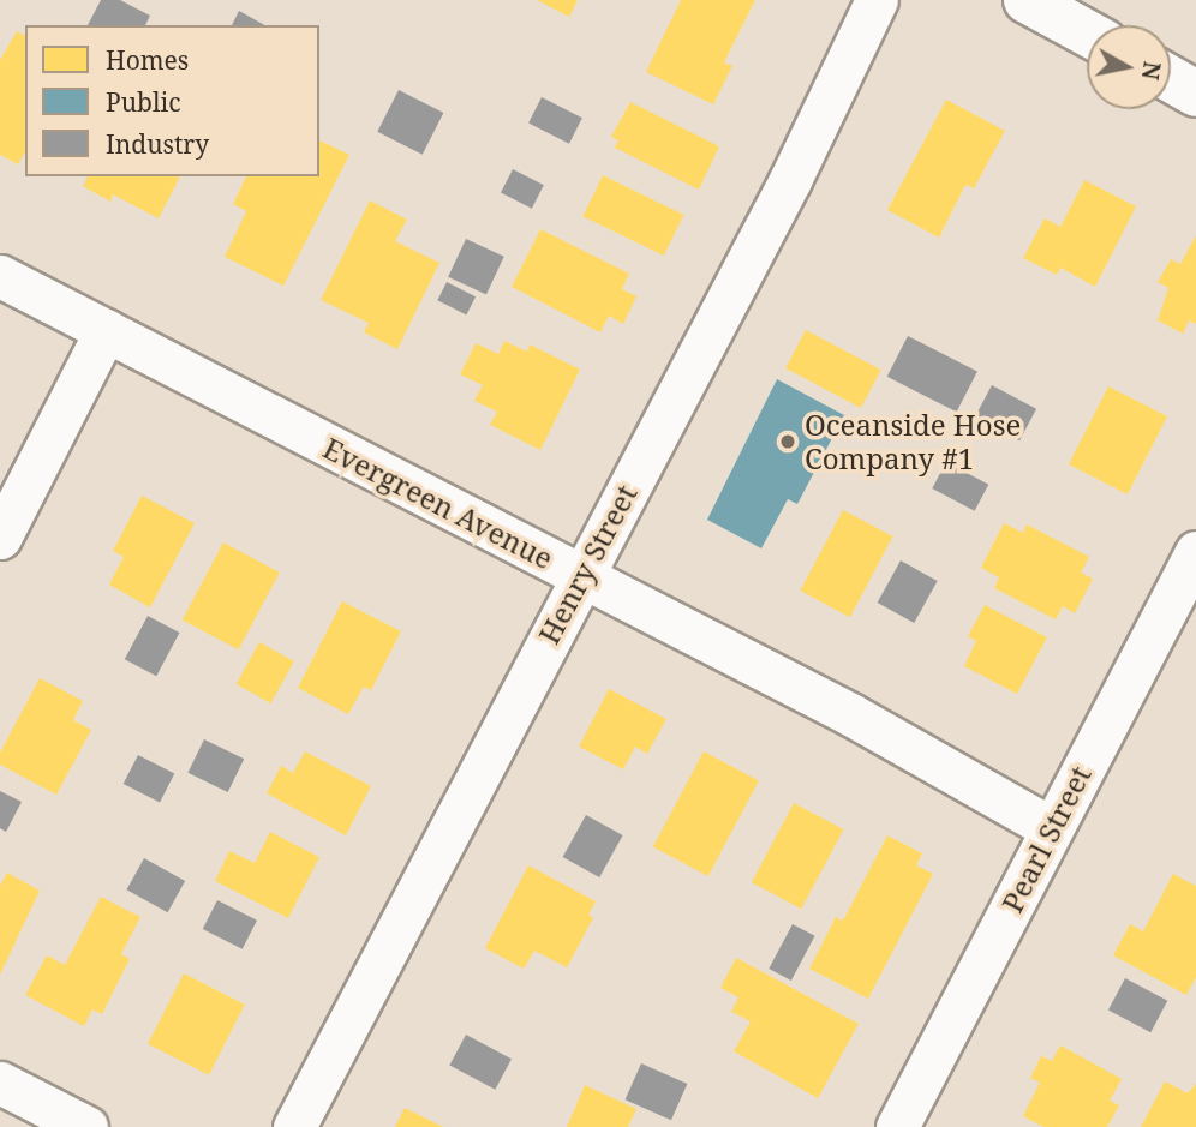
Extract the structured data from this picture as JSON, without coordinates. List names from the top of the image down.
{
  "streets": {
    "street": ["Evergreen Avenue", "Henry Street", "Pearl Street"]
  },
  "crossings": [
    ["Evergreen Avenue", "Henry Street"],
    ["Evergreen Avenue", "Pearl Street"]
  ],
  "places": ["Oceanside Hose Company #1"],
  "legend": ["Homes", "Public", "Industry"],
  "north": "right"
}
